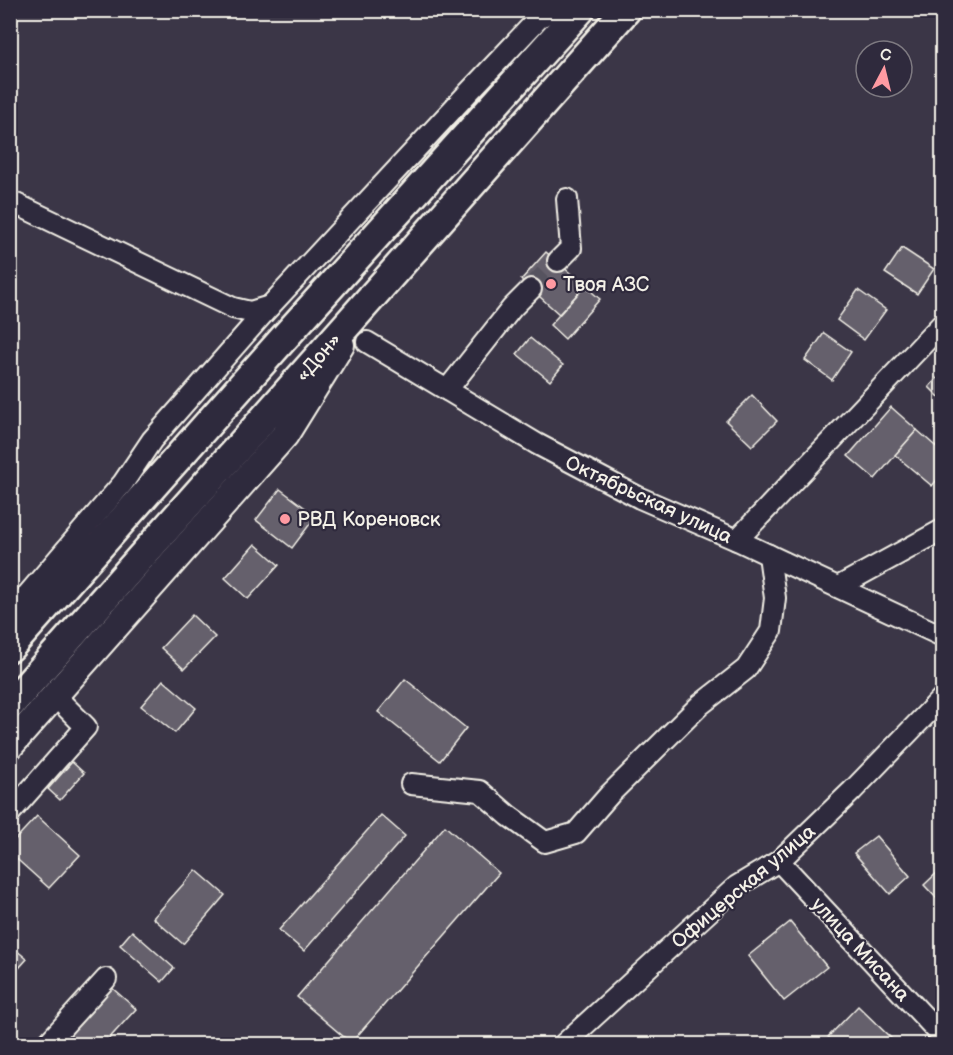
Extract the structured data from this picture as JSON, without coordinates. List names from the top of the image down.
{
  "streets": {
    "highway": ["«Дон»"],
    "street": ["Октябрьская улица", "Офицерская улица", "улица Мисана"]
  },
  "crossings": [
    ["Офицерская улица", "улица Мисана"]
  ],
  "places": ["Твоя АЗС", "РВД Кореновск"],
  "north": "top"
}
